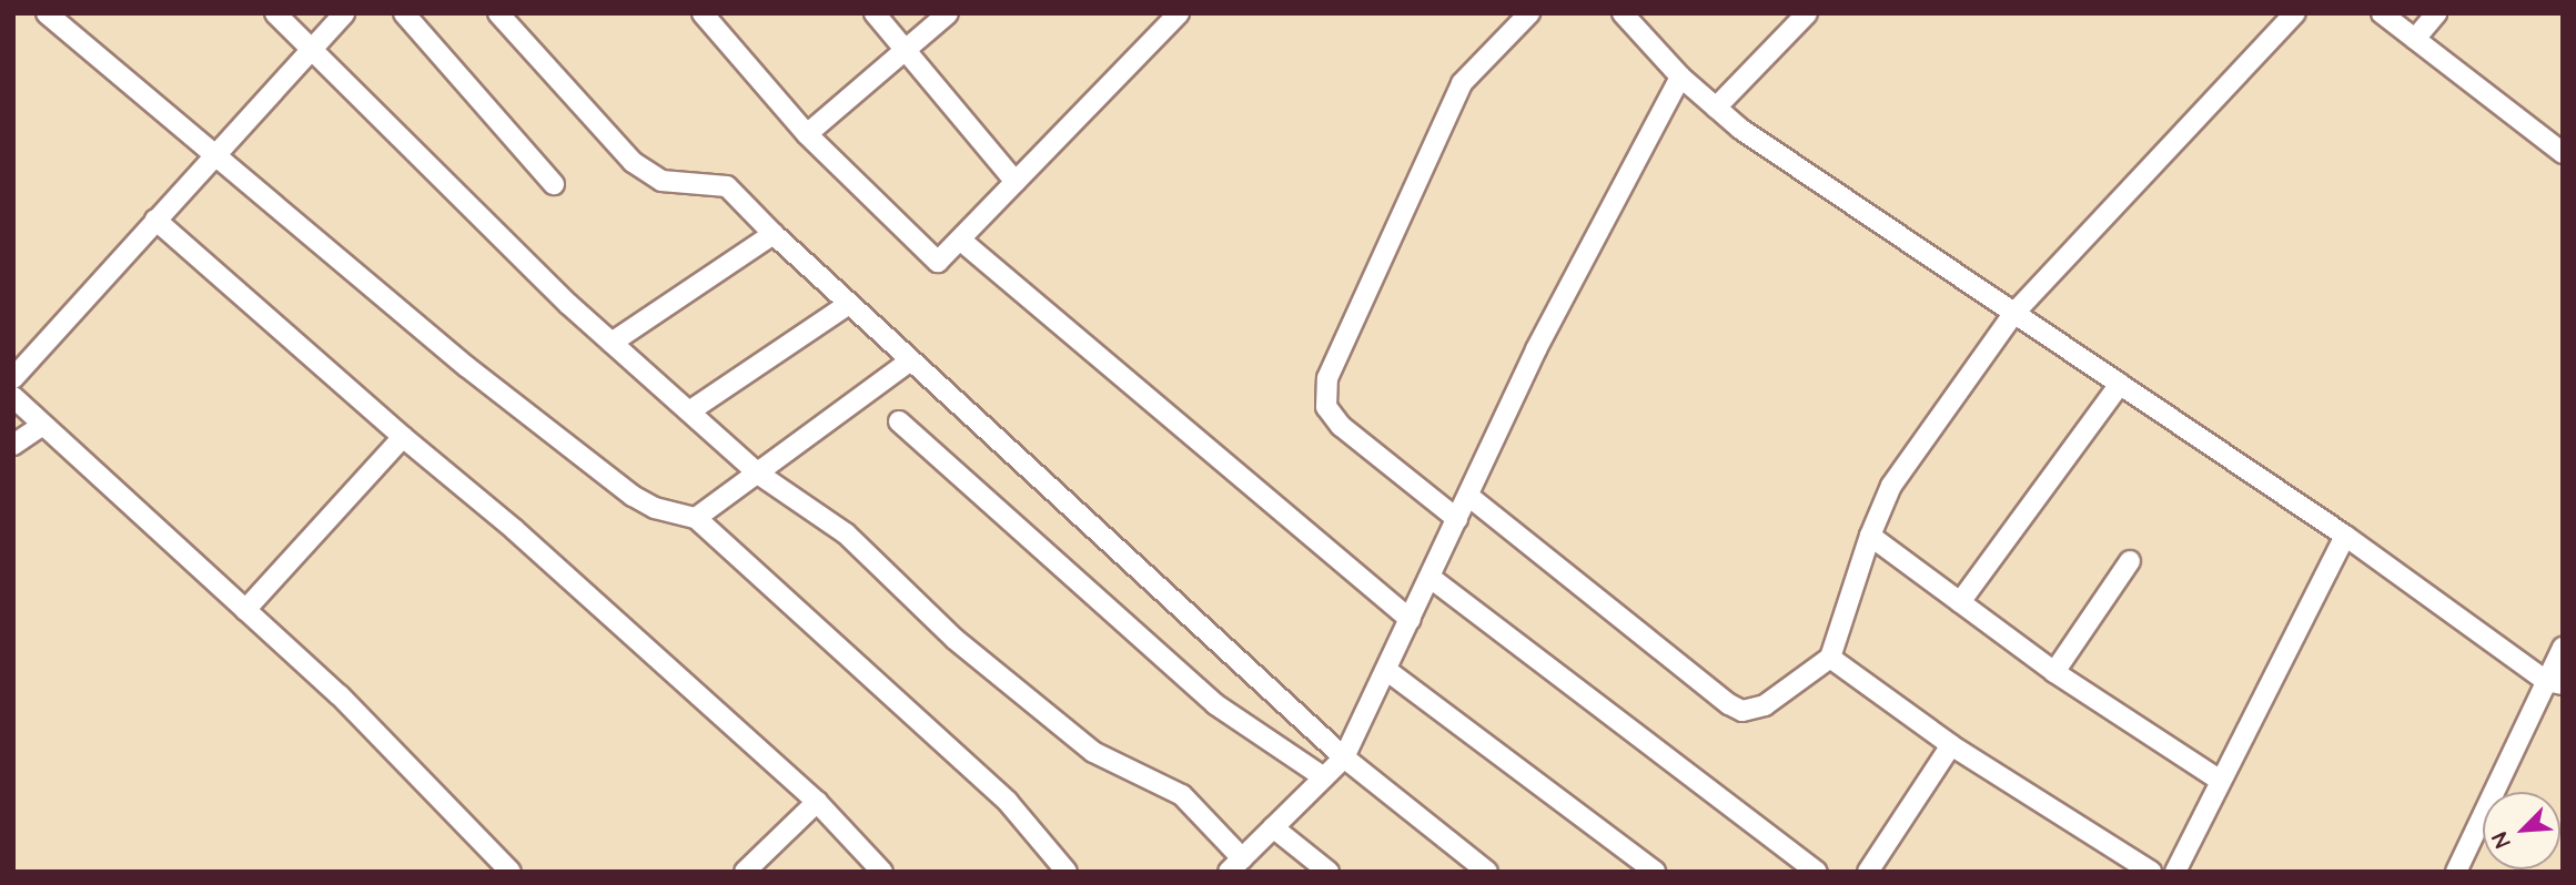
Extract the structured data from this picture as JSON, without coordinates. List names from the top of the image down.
{
  "north": "bottom left"
}
